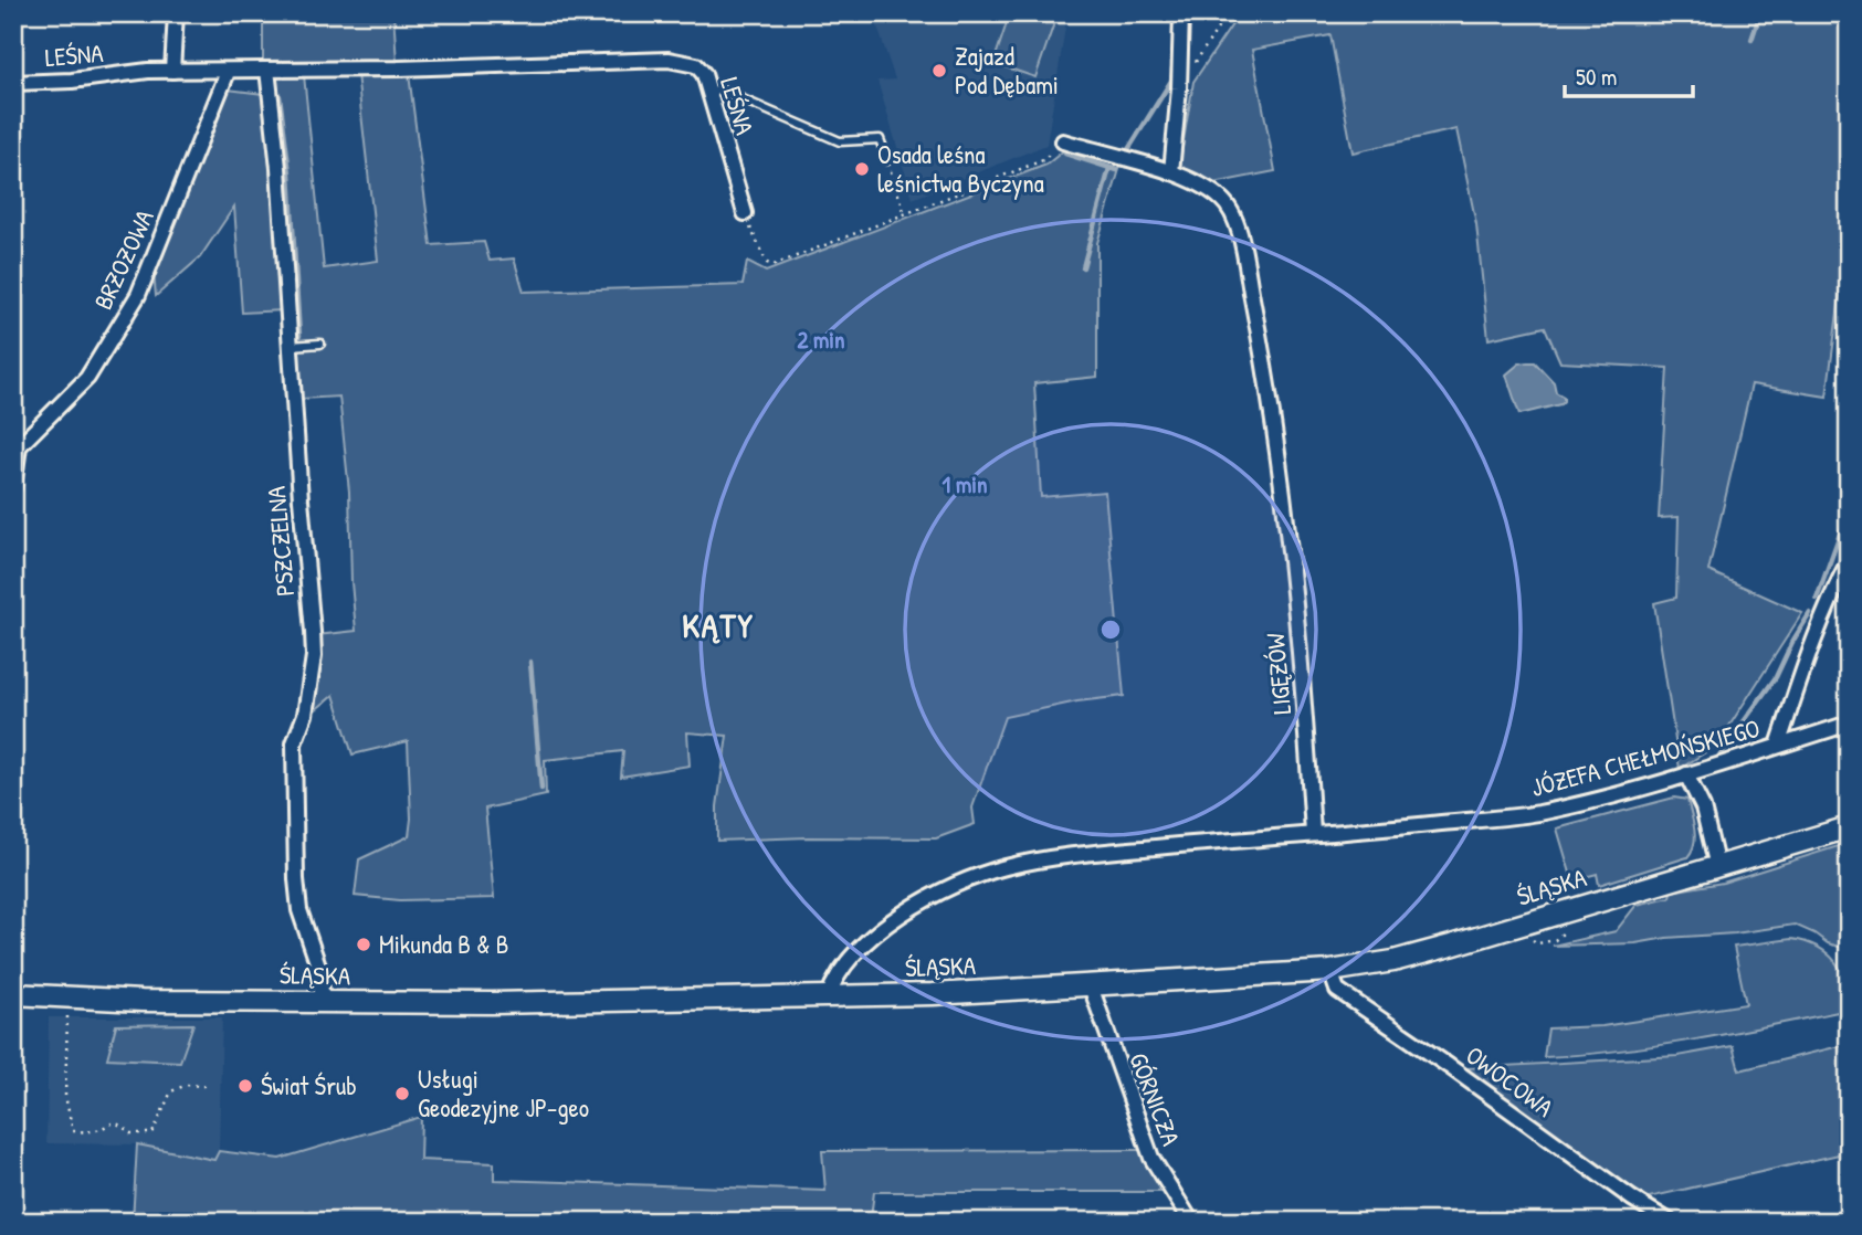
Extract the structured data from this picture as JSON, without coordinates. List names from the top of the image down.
{
  "streets": {
    "main road": ["ŚLĄSKA"],
    "street": [
      "LEŚNA",
      "BRZOZOWA",
      "PSZCZELNA",
      "LIGĘZÓW",
      "JÓZEFA CHEŁMOŃSKIEGO",
      "OWOCOWA",
      "GÓRNICZA"
    ]
  },
  "crossings": [
    ["LEŚNA", "BRZOZOWA"],
    ["LEŚNA", "PSZCZELNA"],
    ["PSZCZELNA", "ŚLĄSKA"],
    ["LIGĘZÓW", "JÓZEFA CHEŁMOŃSKIEGO"],
    ["ŚLĄSKA", "OWOCOWA"],
    ["ŚLĄSKA", "GÓRNICZA"]
  ],
  "districts": ["KĄTY"],
  "places": [
    "Zajazd Pod Dębami",
    "Osada leśna leśnictwa Byczyna",
    "Mikunda B & B",
    "Świat Śrub",
    "Usługi Geodezyjne JP-geo"
  ],
  "scale_bar": "50 m",
  "rings": ["2 min", "1 min"]
}
